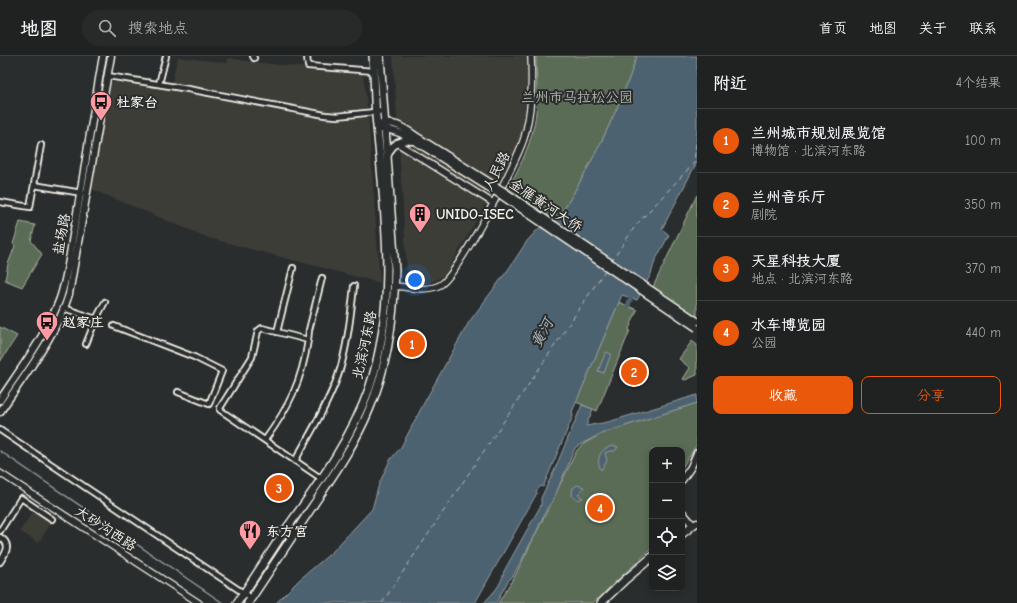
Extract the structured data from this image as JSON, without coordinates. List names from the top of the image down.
{
  "streets": {
    "main road": ["金雁黄河大侨", "盐场路", "北滨河东路"],
    "street": ["人民路", "大砂沟西路"]
  },
  "crossings": [
    ["人民路", "北滨河东路"]
  ],
  "water": ["黄河"],
  "parks": ["兰州市马拉松公园"],
  "places": {
    "bus stop": ["杜家台", "赵家庄"],
    "building": ["UNIDO-ISEC"],
    "restaurant": ["东方宫"]
  },
  "page": {
    "header": "地图",
    "search": "搜索地点",
    "nav": [
      "首页",
      "地图",
      "关于",
      "联系"
    ],
    "heading": ["附近", "4个结果"],
    "list": [
      {
        "mark": "1",
        "name": "兰州城市规划展览馆",
        "note": "博物馆 · 北滨河东路",
        "value": "100 m"
      },
      {
        "mark": "2",
        "name": "兰州音乐厅",
        "note": "剧院",
        "value": "350 m"
      },
      {
        "mark": "3",
        "name": "天星科技大厦",
        "note": "地点 · 北滨河东路",
        "value": "370 m"
      },
      {
        "mark": "4",
        "name": "水车博览园",
        "note": "公园",
        "value": "440 m"
      }
    ],
    "pins": [
      "1",
      "2",
      "3",
      "4"
    ],
    "buttons": ["收藏", "分享"],
    "map_buttons": ["+", "−"]
  }
}
